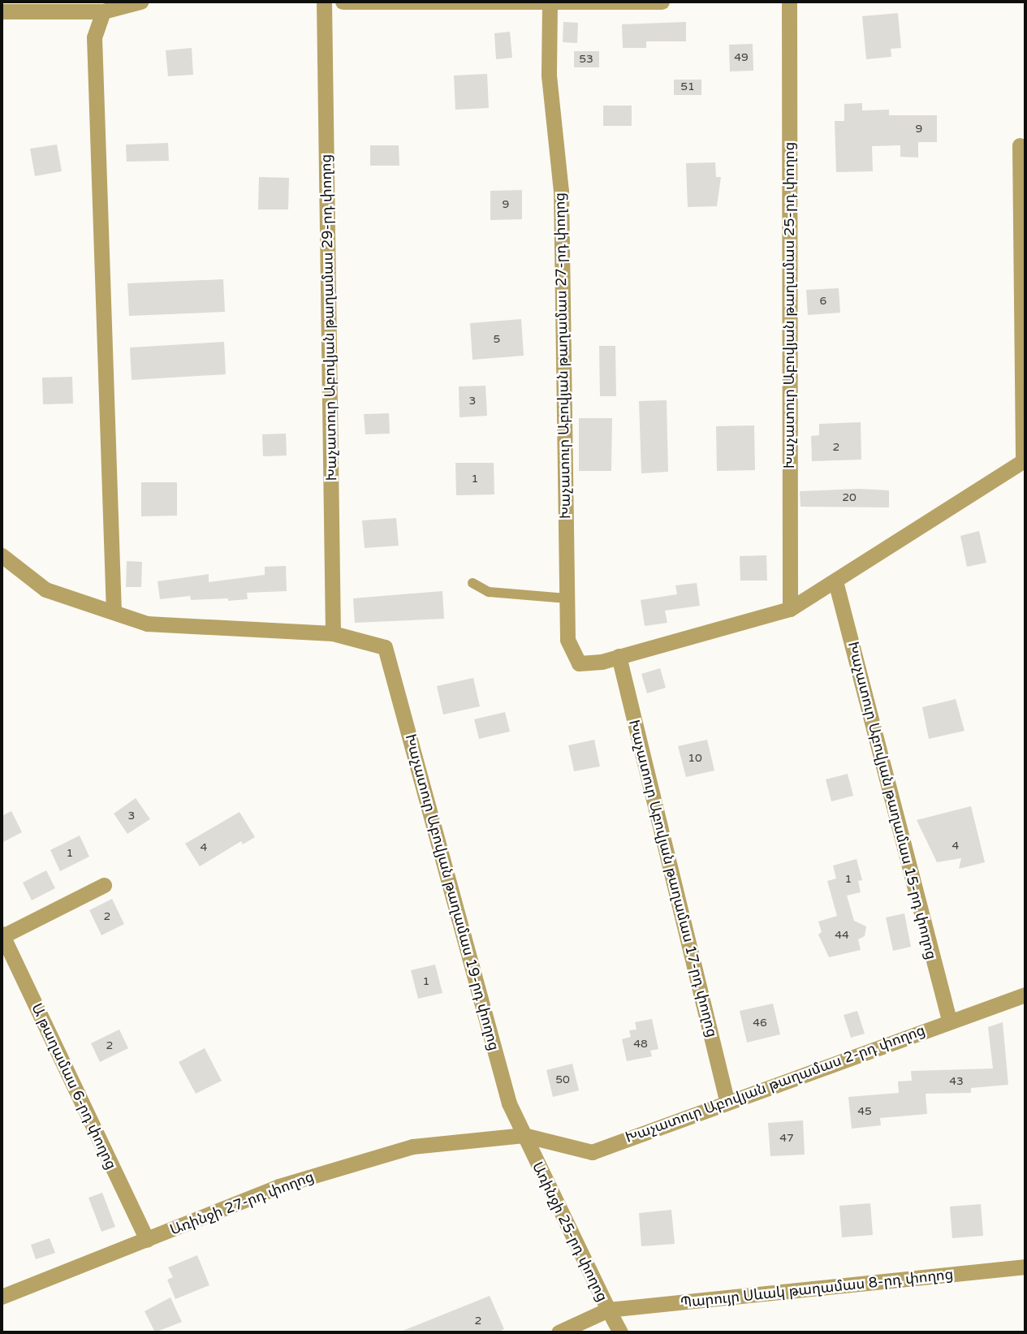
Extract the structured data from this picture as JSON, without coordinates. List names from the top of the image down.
{
  "streets": {
    "street": [
      "Խաչատուր Աբովյան թաղամաս 25-րդ փողոց",
      "Խաչատուր Աբովյան թաղամաս 29-րդ փողոց",
      "Խաչատուր Աբովյան թաղամաս 27-րդ փողոց",
      "Խաչատուր Աբովյան թաղամաս 15-րդ փողոց",
      "Խաչատուր Աբովյան թաղամաս 17-րդ փողոց",
      "Խաչատուր Աբովյան թաղամաս 19-րդ փողոց",
      "Խաչատուր Աբովյան թաղամաս 2-րդ փողոց",
      "Ա թաղամաս 6-րդ փողոց",
      "Առինջի 27-րդ փողոց",
      "Առինջի 25-րդ փողոց",
      "Պարույր Սևակ թաղամաս 8-րդ փողոց"
    ]
  },
  "crossings": [
    ["Խաչատուր Աբովյան թաղամաս 29-րդ փողոց", "Խաչատուր Աբովյան թաղամաս 19-րդ փողոց"],
    ["Խաչատուր Աբովյան թաղամաս 27-րդ փողոց", "Խաչատուր Աբովյան թաղամաս 17-րդ փողոց"],
    ["Խաչատուր Աբովյան թաղամաս 15-րդ փողոց", "Խաչատուր Աբովյան թաղամաս 2-րդ փողոց"],
    ["Խաչատուր Աբովյան թաղամաս 17-րդ փողոց", "Խաչատուր Աբովյան թաղամաս 2-րդ փողոց"],
    ["Խաչատուր Աբովյան թաղամաս 19-րդ փողոց", "Խաչատուր Աբովյան թաղամաս 2-րդ փողոց"],
    ["Խաչատուր Աբովյան թաղամաս 19-րդ փողոց", "Առինջի 27-րդ փողոց"],
    ["Խաչատուր Աբովյան թաղամաս 19-րդ փողոց", "Առինջի 25-րդ փողոց"],
    ["Խաչատուր Աբովյան թաղամաս 2-րդ փողոց", "Առինջի 27-րդ փողոց"],
    ["Խաչատուր Աբովյան թաղամաս 2-րդ փողոց", "Առինջի 25-րդ փողոց"],
    ["Ա թաղամաս 6-րդ փողոց", "Առինջի 27-րդ փողոց"],
    ["Առինջի 27-րդ փողոց", "Առինջի 25-րդ փողոց"],
    ["Առինջի 25-րդ փողոց", "Պարույր Սևակ թաղամաս 8-րդ փողոց"]
  ],
  "house_numbers": [
    "49",
    "53",
    "51",
    "9",
    "9",
    "6",
    "5",
    "3",
    "2",
    "1",
    "20",
    "10",
    "3",
    "4",
    "4",
    "1",
    "1",
    "2",
    "44",
    "1",
    "46",
    "48",
    "2",
    "50",
    "43",
    "45",
    "47",
    "2"
  ]
}
